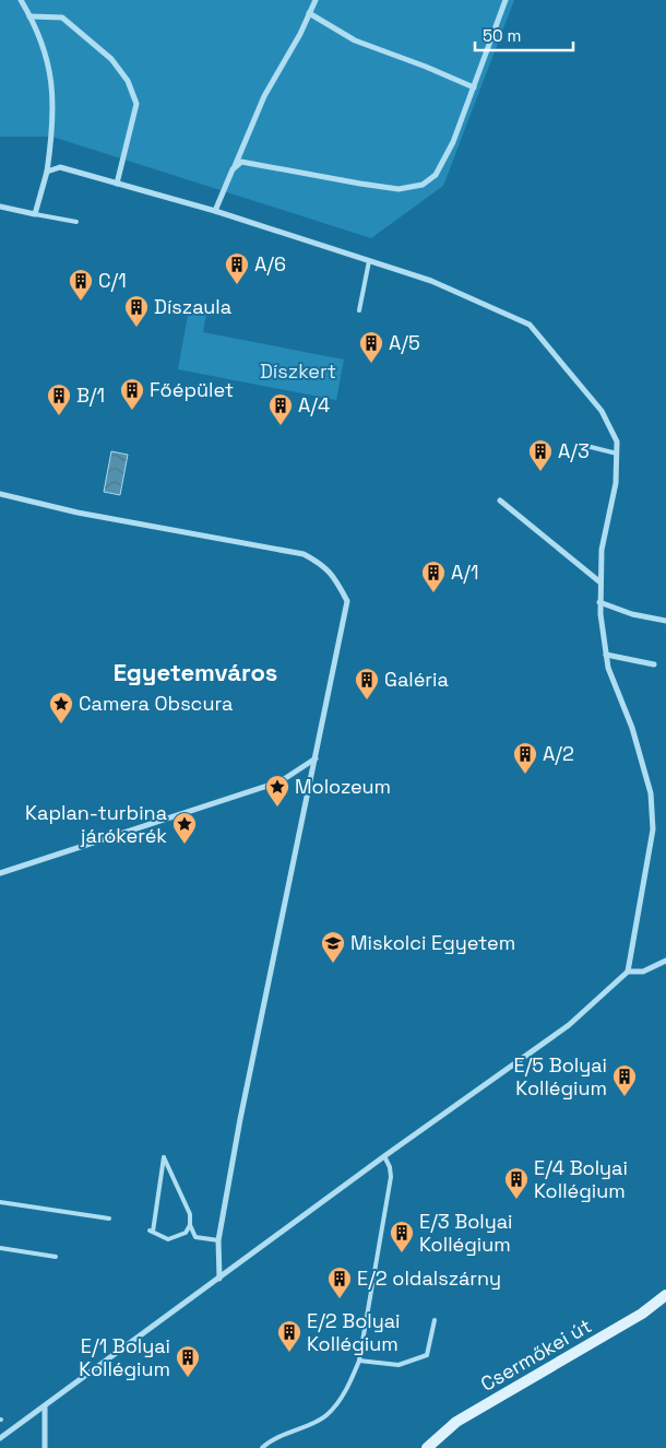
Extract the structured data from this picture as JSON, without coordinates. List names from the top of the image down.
{
  "streets": {
    "main road": ["Csermőkei út"]
  },
  "districts": ["Egyetemváros"],
  "parks": ["Díszkert"],
  "places": {
    "building": [
      "A/6",
      "C/1",
      "Díszaula",
      "A/5",
      "Főépület",
      "B/1",
      "A/4",
      "A/3",
      "A/1",
      "Galéria",
      "A/2",
      "E/5 Bolyai Kollégium",
      "E/4 Bolyai Kollégium",
      "E/3 Bolyai Kollégium",
      "E/2 oldalszárny",
      "E/2 Bolyai Kollégium",
      "E/1 Bolyai Kollégium"
    ],
    "place": ["Camera Obscura", "Molozeum", "Kaplan-turbina járókerék"],
    "school or university": ["Miskolci Egyetem"]
  },
  "scale_bar": "50 m"
}
